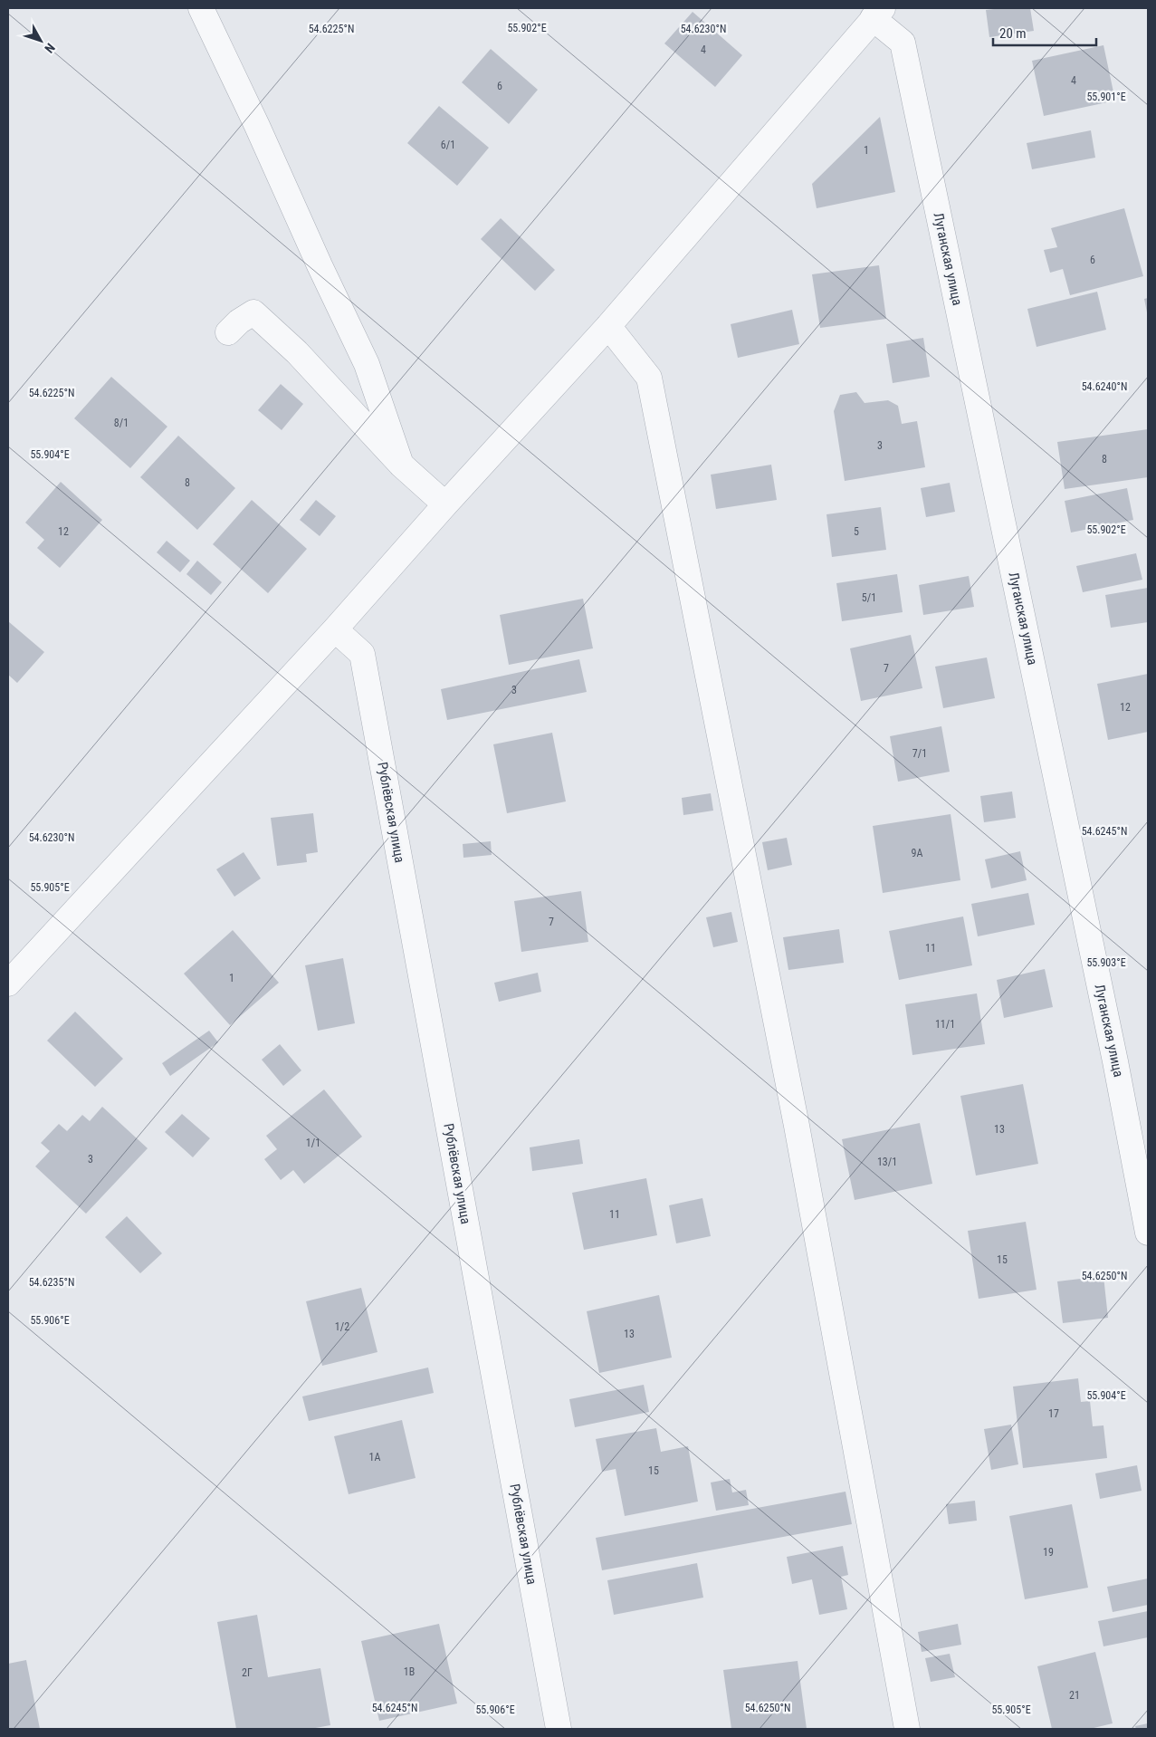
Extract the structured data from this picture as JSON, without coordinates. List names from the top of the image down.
{
  "streets": {
    "street": ["Луганская улица", "Рублёвская улица"]
  },
  "house_numbers": [
    "4",
    "4",
    "6",
    "6/1",
    "1",
    "6",
    "8/1",
    "3",
    "8",
    "8",
    "12",
    "5",
    "5/1",
    "7",
    "3",
    "12",
    "7/1",
    "9А",
    "7",
    "11",
    "1",
    "11/1",
    "13",
    "1/1",
    "3",
    "13/1",
    "11",
    "15",
    "1/2",
    "13",
    "17",
    "1А",
    "15",
    "19",
    "1В",
    "2Г",
    "21"
  ],
  "scale_bar": "20 m",
  "north": "bottom right",
  "coordinates": [
    "55.902°E",
    "54.6225°N",
    "54.6230°N",
    "55.901°E",
    "54.6240°N",
    "55.904°E",
    "54.6245°N",
    "55.905°E",
    "55.903°E",
    "54.6250°N",
    "54.6235°N",
    "55.906°E"
  ]
}
